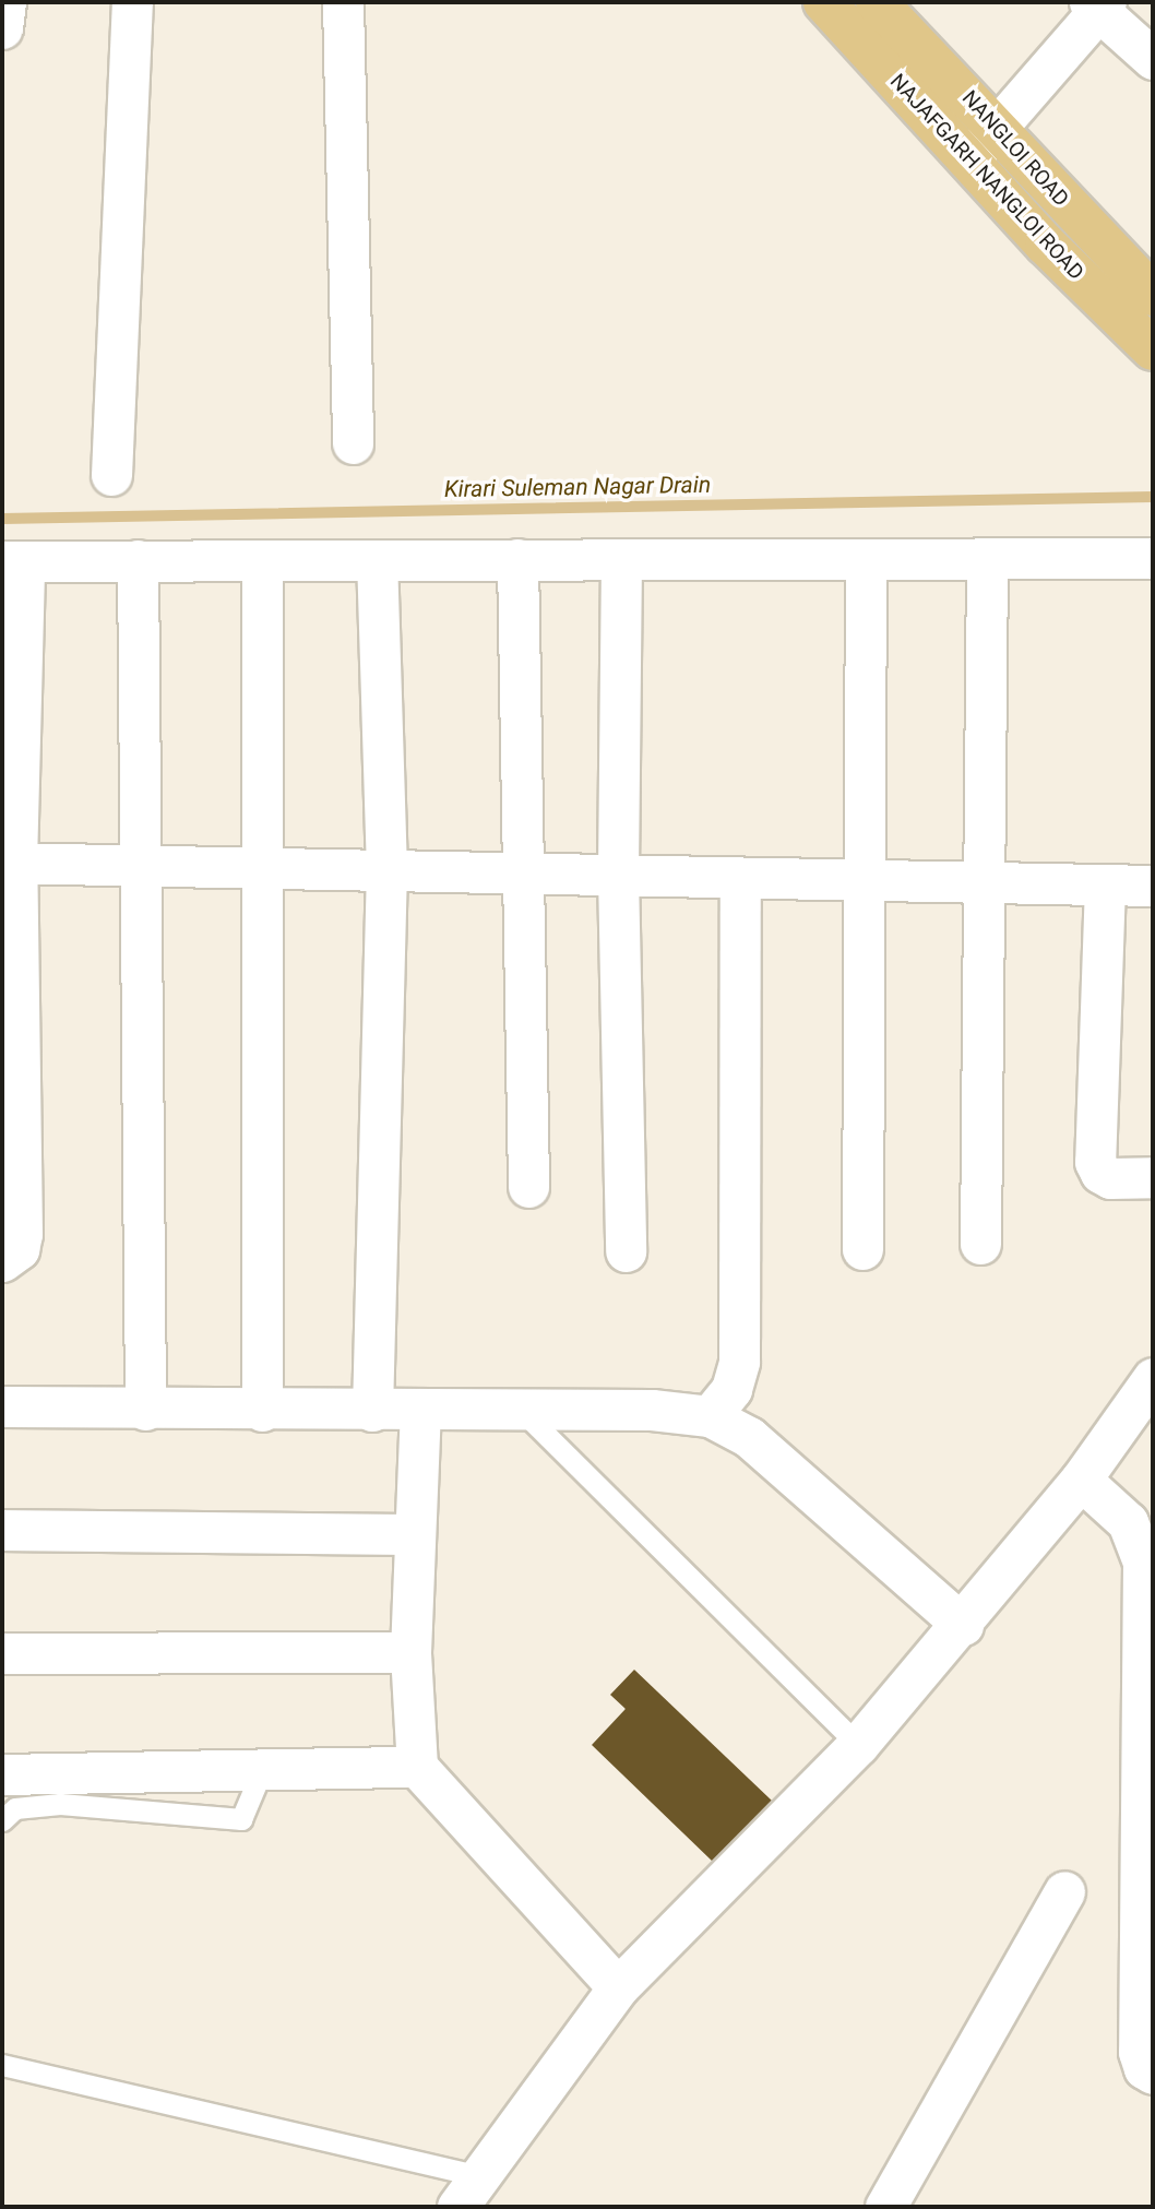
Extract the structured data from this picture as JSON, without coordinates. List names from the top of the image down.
{
  "streets": {
    "main road": ["NANGLOI ROAD", "NAJAFGARH NANGLOI ROAD"]
  },
  "water": ["Kirari Suleman Nagar Drain"]
}
